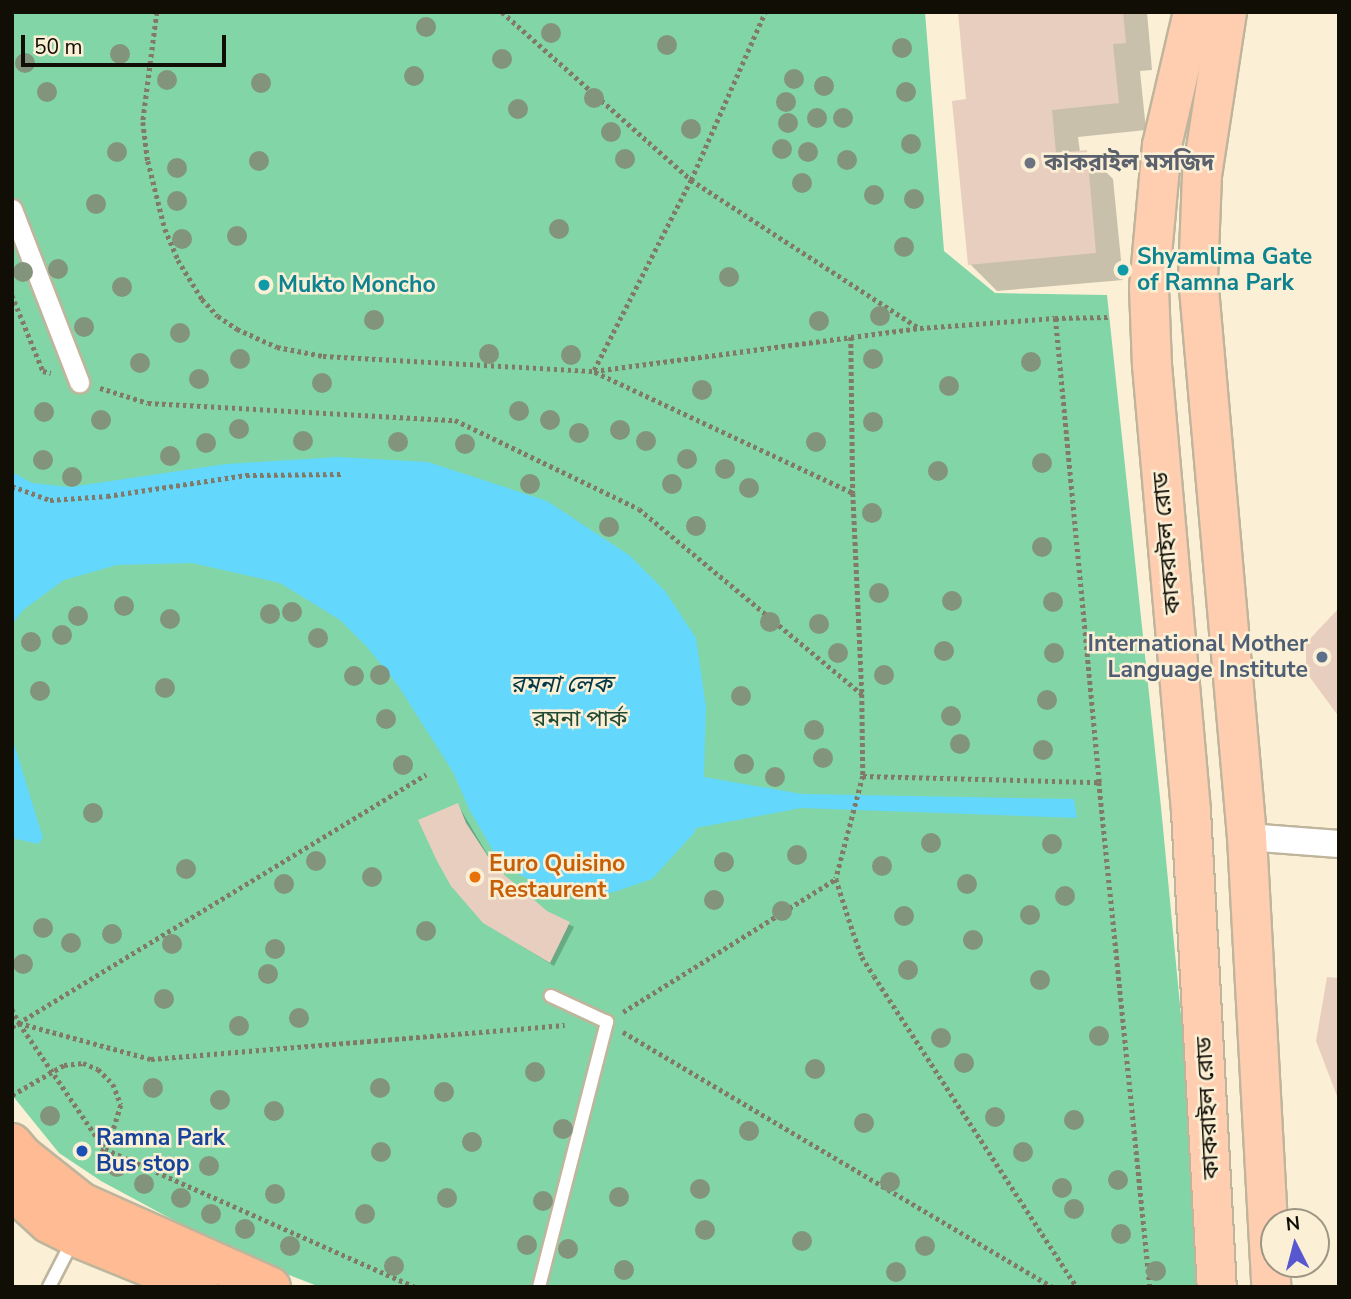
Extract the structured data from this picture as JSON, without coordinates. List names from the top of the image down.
{
  "streets": {
    "main road": ["কাকরাইল রোড"]
  },
  "water": ["রমনা লেক"],
  "parks": ["রমনা পার্ক"],
  "places": [
    "কাকরাইল মসজিদ",
    "Shyamlima Gate of Ramna Park",
    "Mukto Moncho",
    "International Mother Language Institute",
    "Euro Quisino Restaurent",
    "Ramna Park Bus stop"
  ],
  "scale_bar": "50 m",
  "north": "top"
}
